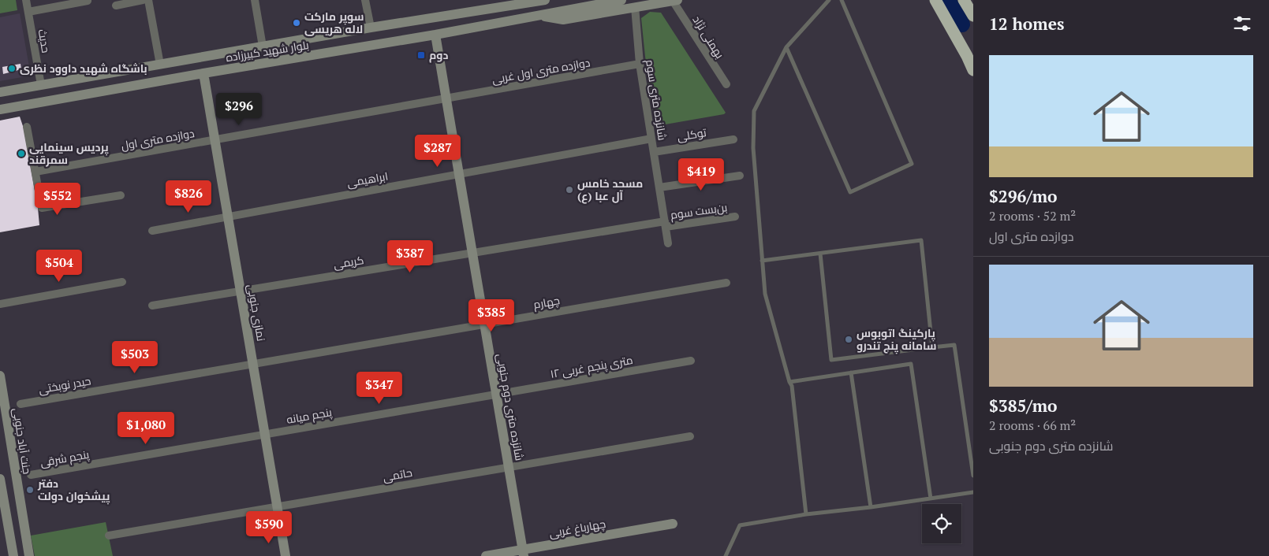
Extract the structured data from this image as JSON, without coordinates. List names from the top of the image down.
{
  "streets": {
    "main road": [
      "بلوار شهید کبیرزاده",
      "نمازی جنوبی",
      "شانزده متری دوم جنوبی",
      "جنت آباد جنوبی",
      "چهارباغ غربی"
    ],
    "street": [
      "بهمنی نژاد",
      "حدیث",
      "دوازده متری اول غربی",
      "شانزده متری سوم",
      "توکلی",
      "دوازده متری اول",
      "ابراهیمی",
      "بن‌بست سوم",
      "کریمی",
      "چهارم",
      "۱۲ متری پنجم غربی",
      "حیدر نوبختی",
      "پنجم میانه",
      "پنجم شرقی",
      "حاتمی"
    ]
  },
  "crossings": [
    ["بهمنی نژاد", "بلوار شهید کبیرزاده"],
    ["حدیث", "بلوار شهید کبیرزاده"],
    ["بلوار شهید کبیرزاده", "شانزده متری سوم"],
    ["بلوار شهید کبیرزاده", "نمازی جنوبی"],
    ["بلوار شهید کبیرزاده", "شانزده متری دوم جنوبی"],
    ["دوازده متری اول غربی", "شانزده متری سوم"],
    ["دوازده متری اول غربی", "دوازده متری اول"],
    ["دوازده متری اول غربی", "شانزده متری دوم جنوبی"],
    ["شانزده متری سوم", "توکلی"],
    ["شانزده متری سوم", "ابراهیمی"],
    ["شانزده متری سوم", "بن‌بست سوم"],
    ["شانزده متری سوم", "کریمی"],
    ["دوازده متری اول", "نمازی جنوبی"],
    ["دوازده متری اول", "شانزده متری دوم جنوبی"],
    ["ابراهیمی", "نمازی جنوبی"],
    ["ابراهیمی", "شانزده متری دوم جنوبی"],
    ["بن‌بست سوم", "کریمی"],
    ["کریمی", "نمازی جنوبی"],
    ["کریمی", "شانزده متری دوم جنوبی"],
    ["چهارم", "نمازی جنوبی"],
    ["چهارم", "حیدر نوبختی"],
    ["چهارم", "شانزده متری دوم جنوبی"],
    ["نمازی جنوبی", "حیدر نوبختی"],
    ["نمازی جنوبی", "پنجم میانه"],
    ["نمازی جنوبی", "پنجم شرقی"],
    ["نمازی جنوبی", "حاتمی"],
    ["۱۲ متری پنجم غربی", "شانزده متری دوم جنوبی"],
    ["۱۲ متری پنجم غربی", "پنجم میانه"],
    ["شانزده متری دوم جنوبی", "پنجم میانه"],
    ["شانزده متری دوم جنوبی", "حاتمی"],
    ["شانزده متری دوم جنوبی", "چهارباغ غربی"],
    ["پنجم میانه", "پنجم شرقی"]
  ],
  "places": {
    "other": [
      "سوپر مارکت لاله هریسی",
      "باشگاه شهید داوود نظری",
      "پردیس سینمایی سمرقند",
      "مسجد خامس آل عبا (ع)",
      "پارکینگ اتوبوس سامانه پنج تندرو",
      "دفتر پیشخوان دولت"
    ],
    "transit": ["دوم"]
  },
  "page": {
    "heading": "12 homes",
    "list": [
      {
        "name": "$296/mo",
        "note": "2 rooms · 52 m² · دوازده متری اول"
      },
      {
        "name": "$385/mo",
        "note": "2 rooms · 66 m² · شانزده متری دوم جنوبی"
      }
    ],
    "price": [
      "$296",
      "$287",
      "$419",
      "$826",
      "$552",
      "$387",
      "$504",
      "$385",
      "$503",
      "$347",
      "$1,080",
      "$590"
    ]
  }
}
